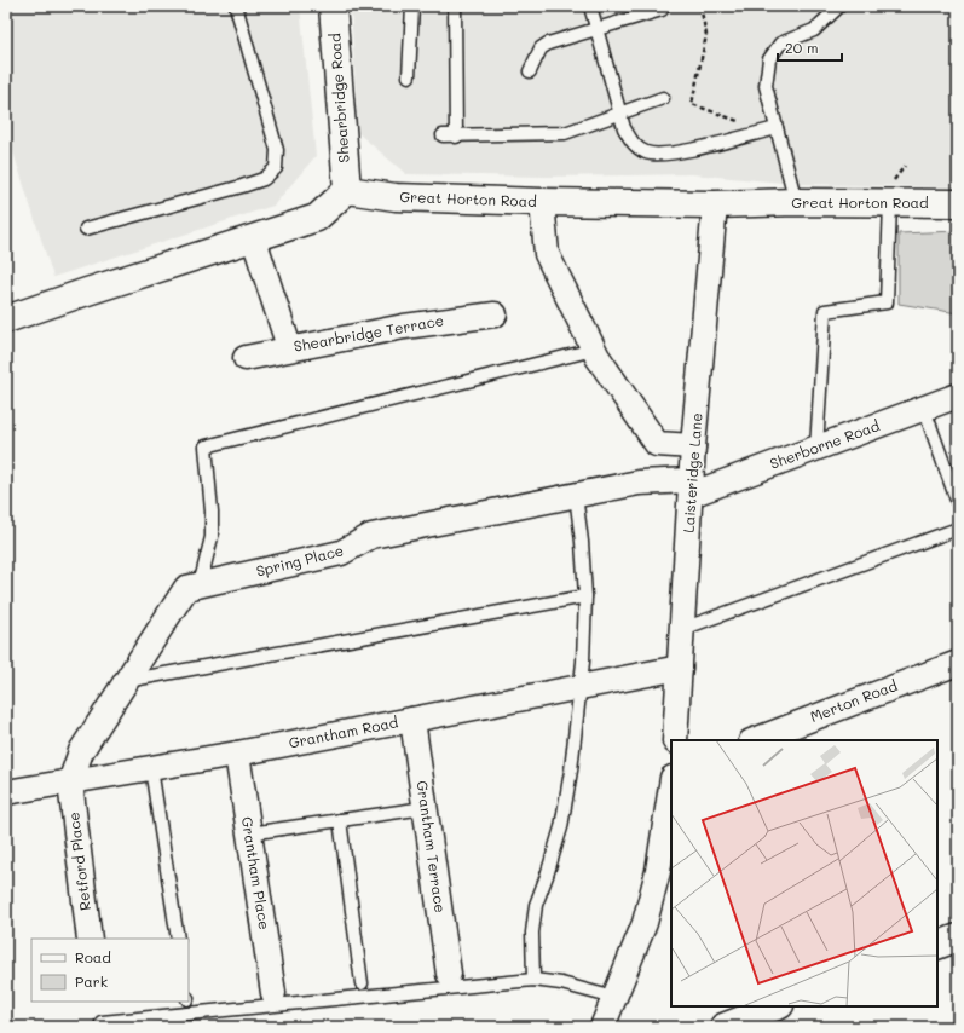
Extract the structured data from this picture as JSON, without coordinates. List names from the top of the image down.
{
  "streets": {
    "street": [
      "Shearbridge Road",
      "Great Horton Road",
      "Shearbridge Terrace",
      "Sherborne Road",
      "Laisteridge Lane",
      "Spring Place",
      "Merton Road",
      "Grantham Road",
      "Grantham Terrace",
      "Retford Place",
      "Grantham Place"
    ]
  },
  "crossings": [
    ["Shearbridge Road", "Great Horton Road"],
    ["Great Horton Road", "Laisteridge Lane"],
    ["Sherborne Road", "Laisteridge Lane"],
    ["Sherborne Road", "Spring Place"],
    ["Laisteridge Lane", "Spring Place"],
    ["Laisteridge Lane", "Grantham Road"],
    ["Spring Place", "Grantham Road"],
    ["Spring Place", "Retford Place"],
    ["Grantham Road", "Grantham Terrace"],
    ["Grantham Road", "Retford Place"],
    ["Grantham Road", "Grantham Place"]
  ],
  "legend": ["Road", "Park"],
  "scale_bar": "20 m"
}
